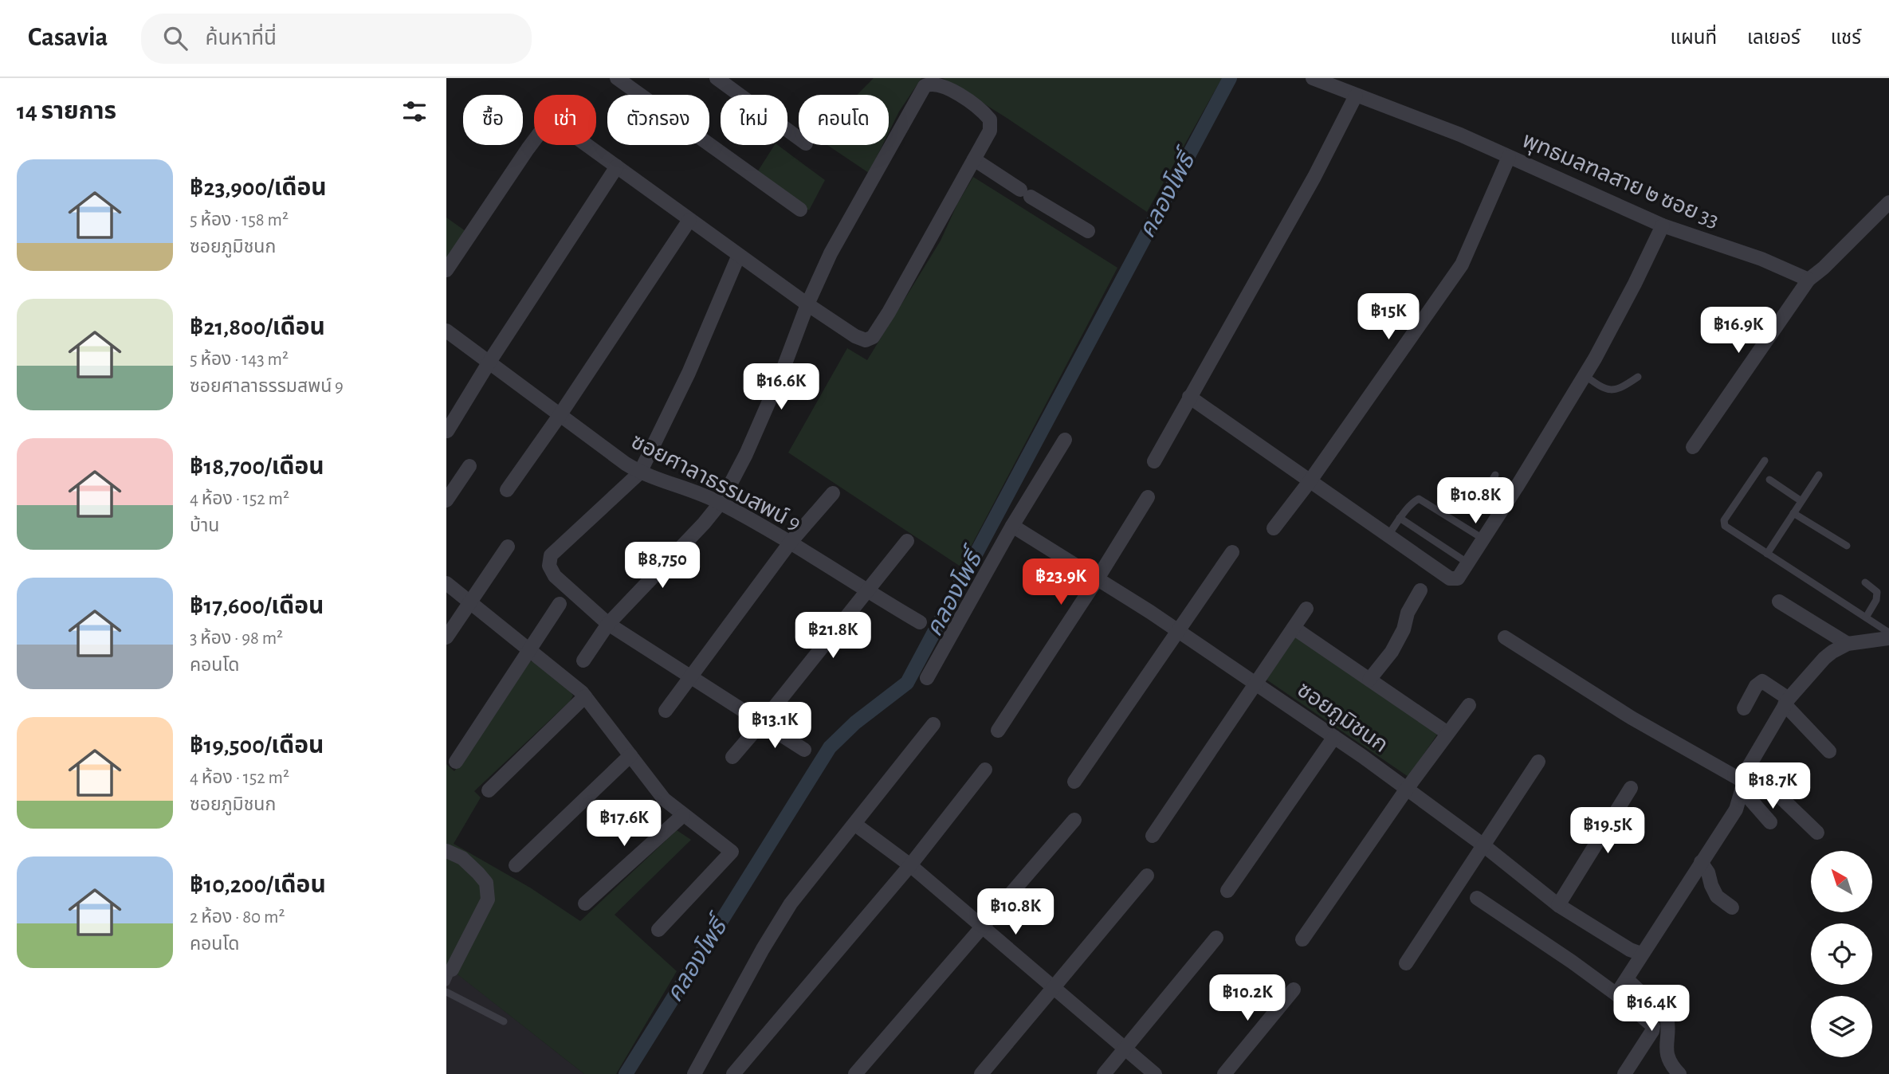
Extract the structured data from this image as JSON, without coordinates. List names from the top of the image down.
{
  "streets": {
    "street": ["พุทธมลฑลสาย ๒ ซอย 33", "ซอยศาลาธรรมสพน์ 9", "ซอยภูมิชนก"]
  },
  "water": ["คลองโพธิ์"],
  "north": "top left",
  "page": {
    "header": "Casavia",
    "search": "ค้นหาที่นี่",
    "nav": ["แผนที่", "เลเยอร์", "แชร์"],
    "heading": "14 รายการ",
    "chip": [
      "ซื้อ",
      "เช่า",
      "ตัวกรอง",
      "ใหม่",
      "คอนโด"
    ],
    "list": [
      {
        "name": "฿23,900/เดือน",
        "note": "5 ห้อง · 158 m² · ซอยภูมิชนก"
      },
      {
        "name": "฿21,800/เดือน",
        "note": "5 ห้อง · 143 m² · ซอยศาลาธรรมสพน์ 9"
      },
      {
        "name": "฿18,700/เดือน",
        "note": "4 ห้อง · 152 m² · บ้าน"
      },
      {
        "name": "฿17,600/เดือน",
        "note": "3 ห้อง · 98 m² · คอนโด"
      },
      {
        "name": "฿19,500/เดือน",
        "note": "4 ห้อง · 152 m² · ซอยภูมิชนก"
      },
      {
        "name": "฿10,200/เดือน",
        "note": "2 ห้อง · 80 m² · คอนโด"
      }
    ],
    "price": [
      "฿15K",
      "฿16.9K",
      "฿16.6K",
      "฿10.8K",
      "฿8,750",
      "฿23.9K",
      "฿21.8K",
      "฿13.1K",
      "฿18.7K",
      "฿17.6K",
      "฿19.5K",
      "฿10.8K",
      "฿10.2K",
      "฿16.4K"
    ]
  }
}
